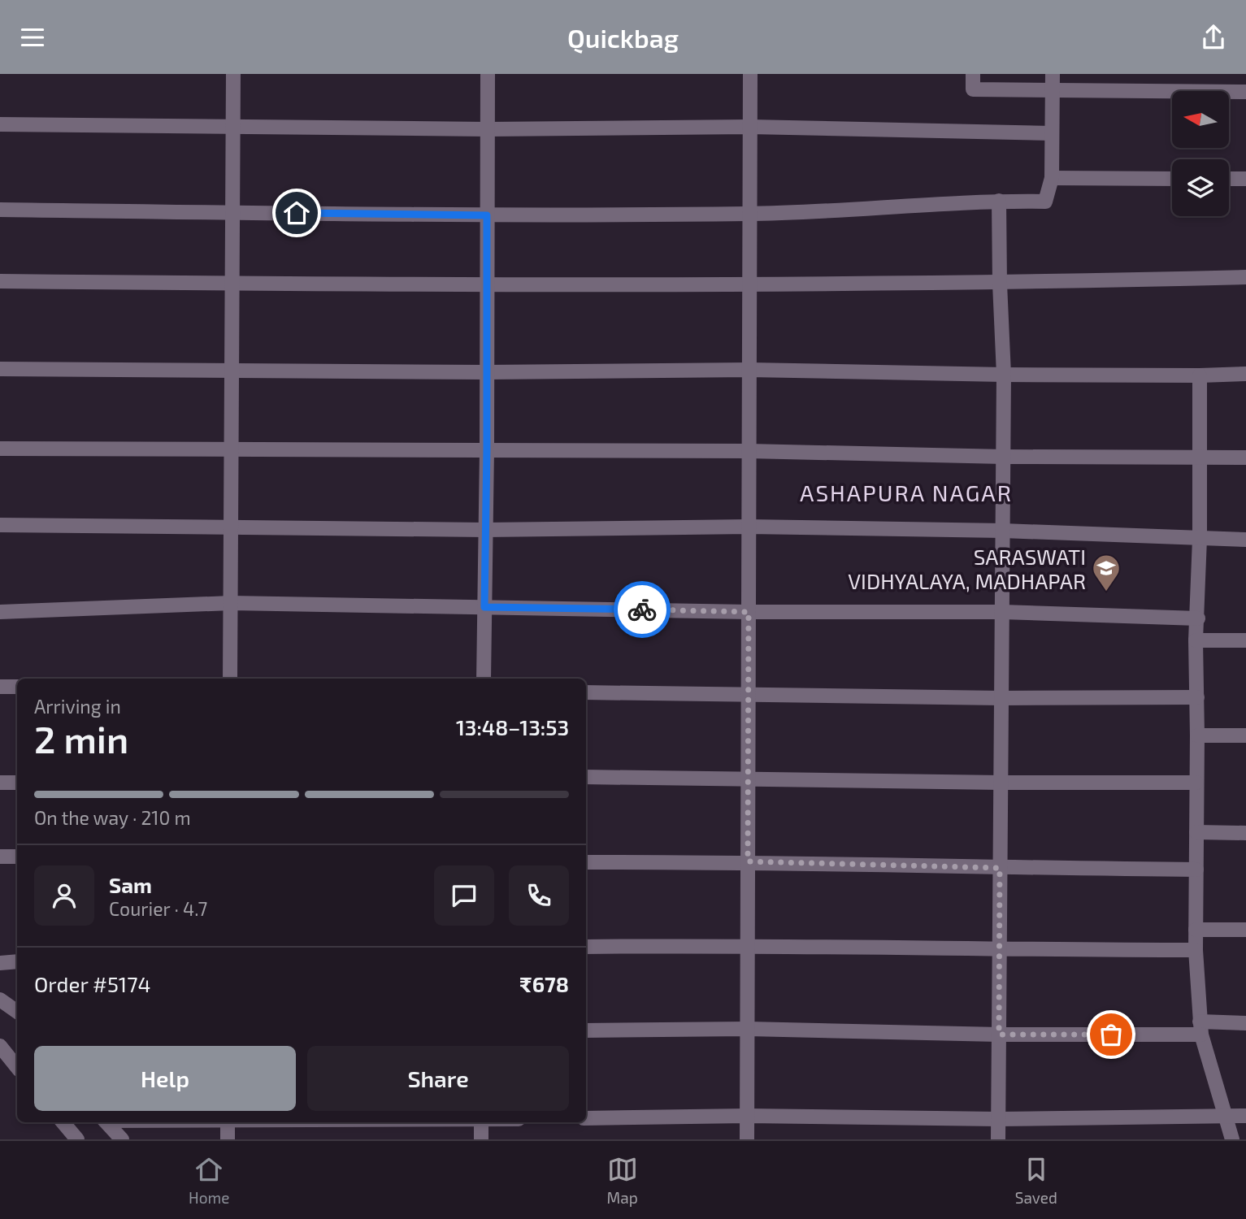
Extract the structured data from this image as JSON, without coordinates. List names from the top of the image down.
{
  "districts": ["ASHAPURA NAGAR"],
  "places": {
    "school or university": ["SARASWATI VIDHYALAYA, MADHAPAR"]
  },
  "north": "left",
  "page": {
    "header": "Quickbag",
    "heading": ["2 min", "Arriving in", "13:48–13:53"],
    "panel": [
      "Sam",
      "Courier · 4.7",
      "Order #5174",
      "₹678"
    ],
    "bar": "On the way · 210 m",
    "buttons": ["Help", "Share"],
    "tabs": ["Home", "Map", "Saved"]
  }
}
